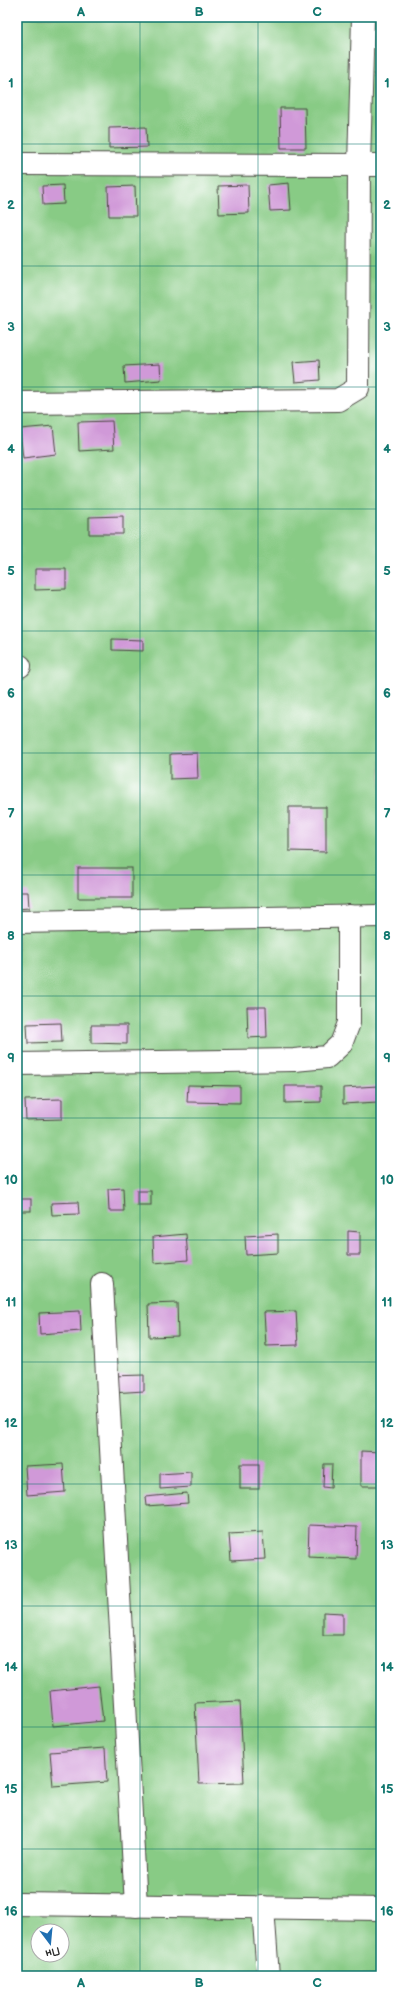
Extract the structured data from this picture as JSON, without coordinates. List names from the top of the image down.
{
  "north": "bottom",
  "grid": {
    "columns": ["A", "B", "C"],
    "rows": [
      "1",
      "2",
      "3",
      "4",
      "5",
      "6",
      "7",
      "8",
      "9",
      "10",
      "11",
      "12",
      "13",
      "14",
      "15",
      "16"
    ]
  }
}
